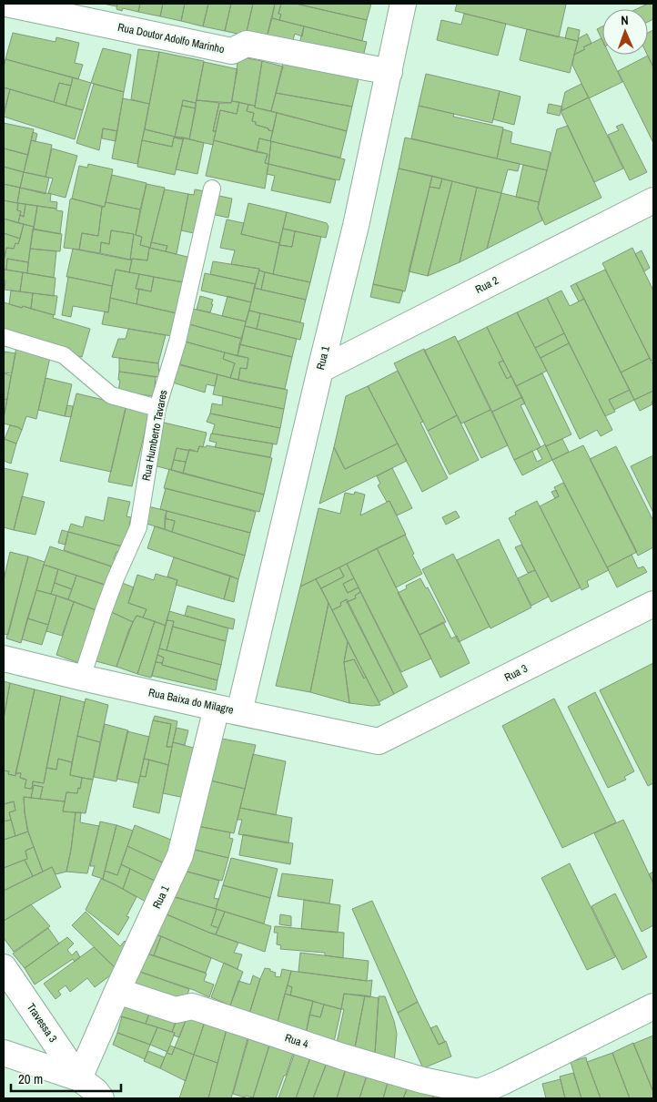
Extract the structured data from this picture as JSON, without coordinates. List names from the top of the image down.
{
  "streets": {
    "street": [
      "Rua Doutor Adolfo Marinho",
      "Rua 2",
      "Rua 1",
      "Rua 3",
      "Rua Baixa do Milagre",
      "Travessa 3",
      "Rua 4"
    ],
    "lane": ["Rua Humberto Tavares"]
  },
  "crossings": [
    ["Rua Doutor Adolfo Marinho", "Rua 1"],
    ["Rua 2", "Rua 1"],
    ["Rua 1", "Rua Baixa do Milagre"],
    ["Rua 1", "Travessa 3"],
    ["Rua 1", "Rua 4"],
    ["Rua Humberto Tavares", "Rua Baixa do Milagre"],
    ["Rua 3", "Rua Baixa do Milagre"]
  ],
  "scale_bar": "20 m",
  "north": "top"
}
